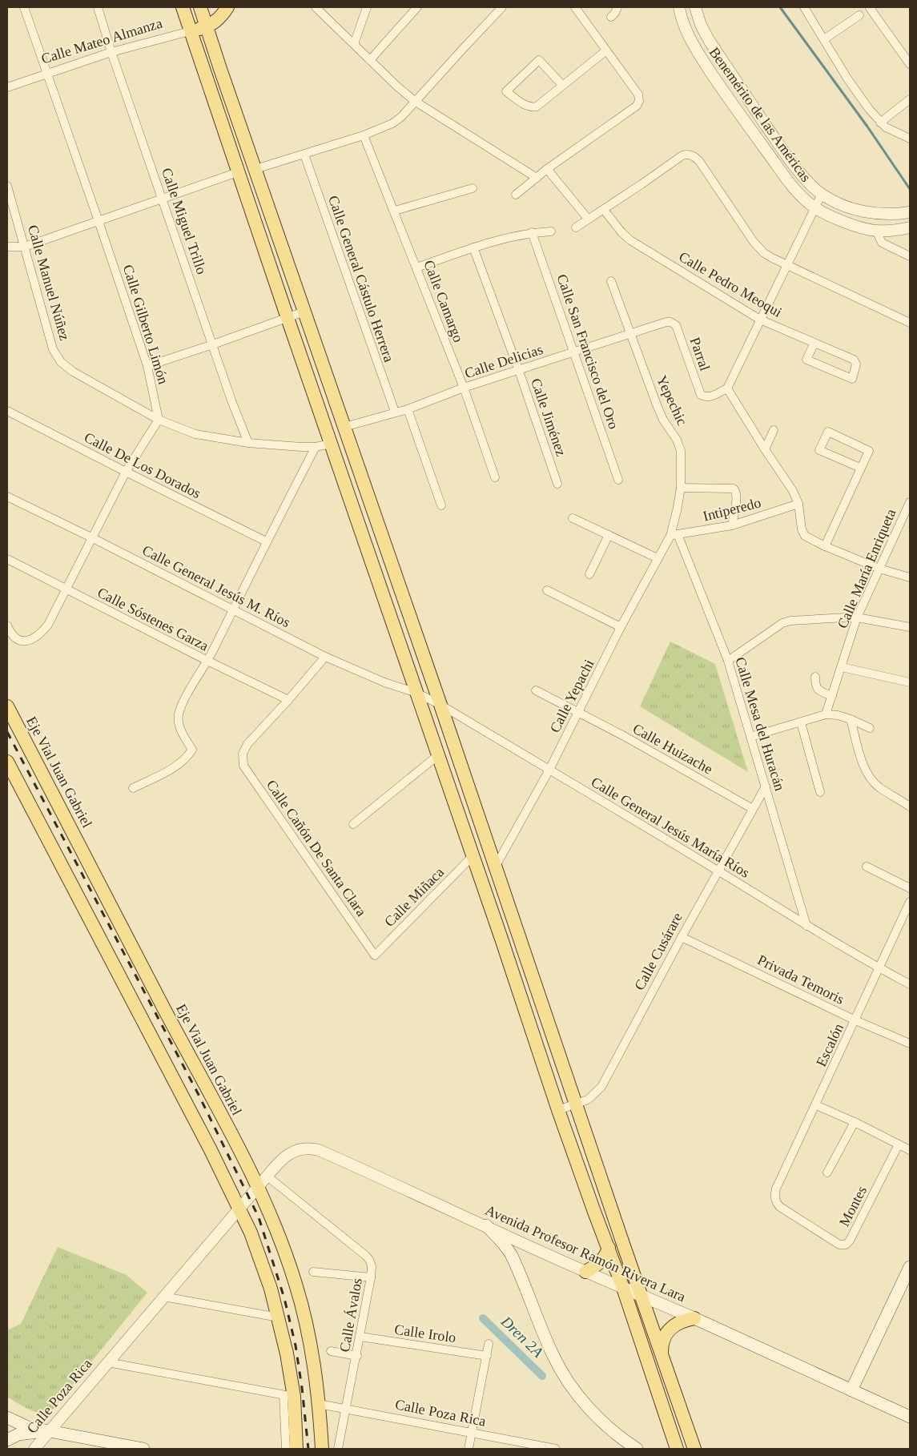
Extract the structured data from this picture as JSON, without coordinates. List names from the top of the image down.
{
  "streets": {
    "main road": ["Calle Mateo Almanza", "Eje Vial Juan Gabriel", "Avenida Profesor Ramón Rivera Lara"],
    "street": [
      "Benemérito de las Américas",
      "Calle Miguel Trillo",
      "Calle General Cástulo Herrera",
      "Calle Manuel Núñez",
      "Calle Pedro Meoqui",
      "Calle Camargo",
      "Calle Gilberto Limón",
      "Calle San Francisco del Oro",
      "Parral",
      "Calle Delicias",
      "Yepechic",
      "Calle Jiménez",
      "Calle De Los Dorados",
      "Intiperedo",
      "Calle María Enriqueta",
      "Calle General Jesús M. Ríos",
      "Calle Sóstenes Garza",
      "Calle Yepachi",
      "Calle Mesa del Huracán",
      "Calle Huizache",
      "Calle General Jesús María Ríos",
      "Calle Cañón De Santa Clara",
      "Calle Miñaca",
      "Calle Cusárare",
      "Privada Temoris",
      "Escalón",
      "Montes",
      "Calle Ávalos",
      "Calle Irolo",
      "Calle Poza Rica"
    ]
  },
  "crossings": [
    ["Calle Mateo Almanza", "Calle Miguel Trillo"],
    ["Calle Mateo Almanza", "Calle Gilberto Limón"],
    ["Calle Miguel Trillo", "Calle Manuel Núñez"],
    ["Calle General Cástulo Herrera", "Calle Delicias"],
    ["Calle Manuel Núñez", "Calle Gilberto Limón"],
    ["Calle Camargo", "Calle Delicias"],
    ["Calle San Francisco del Oro", "Calle Delicias"],
    ["Parral", "Calle Delicias"],
    ["Calle Delicias", "Yepechic"],
    ["Calle Delicias", "Calle Jiménez"],
    ["Yepechic", "Intiperedo"],
    ["Yepechic", "Calle Yepachi"],
    ["Yepechic", "Calle Mesa del Huracán"],
    ["Intiperedo", "Calle Yepachi"],
    ["Intiperedo", "Calle Mesa del Huracán"],
    ["Calle General Jesús M. Ríos", "Calle General Jesús María Ríos"],
    ["Calle Sóstenes Garza", "Calle Cañón De Santa Clara"],
    ["Calle Yepachi", "Calle Mesa del Huracán"],
    ["Calle Yepachi", "Calle Huizache"],
    ["Calle Yepachi", "Calle General Jesús María Ríos"],
    ["Calle Mesa del Huracán", "Calle General Jesús María Ríos"],
    ["Calle Mesa del Huracán", "Calle Cusárare"],
    ["Calle Huizache", "Calle Cusárare"],
    ["Eje Vial Juan Gabriel", "Avenida Profesor Ramón Rivera Lara"],
    ["Eje Vial Juan Gabriel", "Calle Poza Rica"],
    ["Calle General Jesús María Ríos", "Calle Cusárare"],
    ["Calle General Jesús María Ríos", "Escalón"],
    ["Calle Cañón De Santa Clara", "Calle Miñaca"],
    ["Calle Cusárare", "Privada Temoris"],
    ["Privada Temoris", "Escalón"],
    ["Escalón", "Montes"],
    ["Avenida Profesor Ramón Rivera Lara", "Calle Ávalos"],
    ["Avenida Profesor Ramón Rivera Lara", "Calle Poza Rica"],
    ["Calle Ávalos", "Calle Irolo"],
    ["Calle Ávalos", "Calle Poza Rica"]
  ],
  "water": ["Dren 2A"]
}
